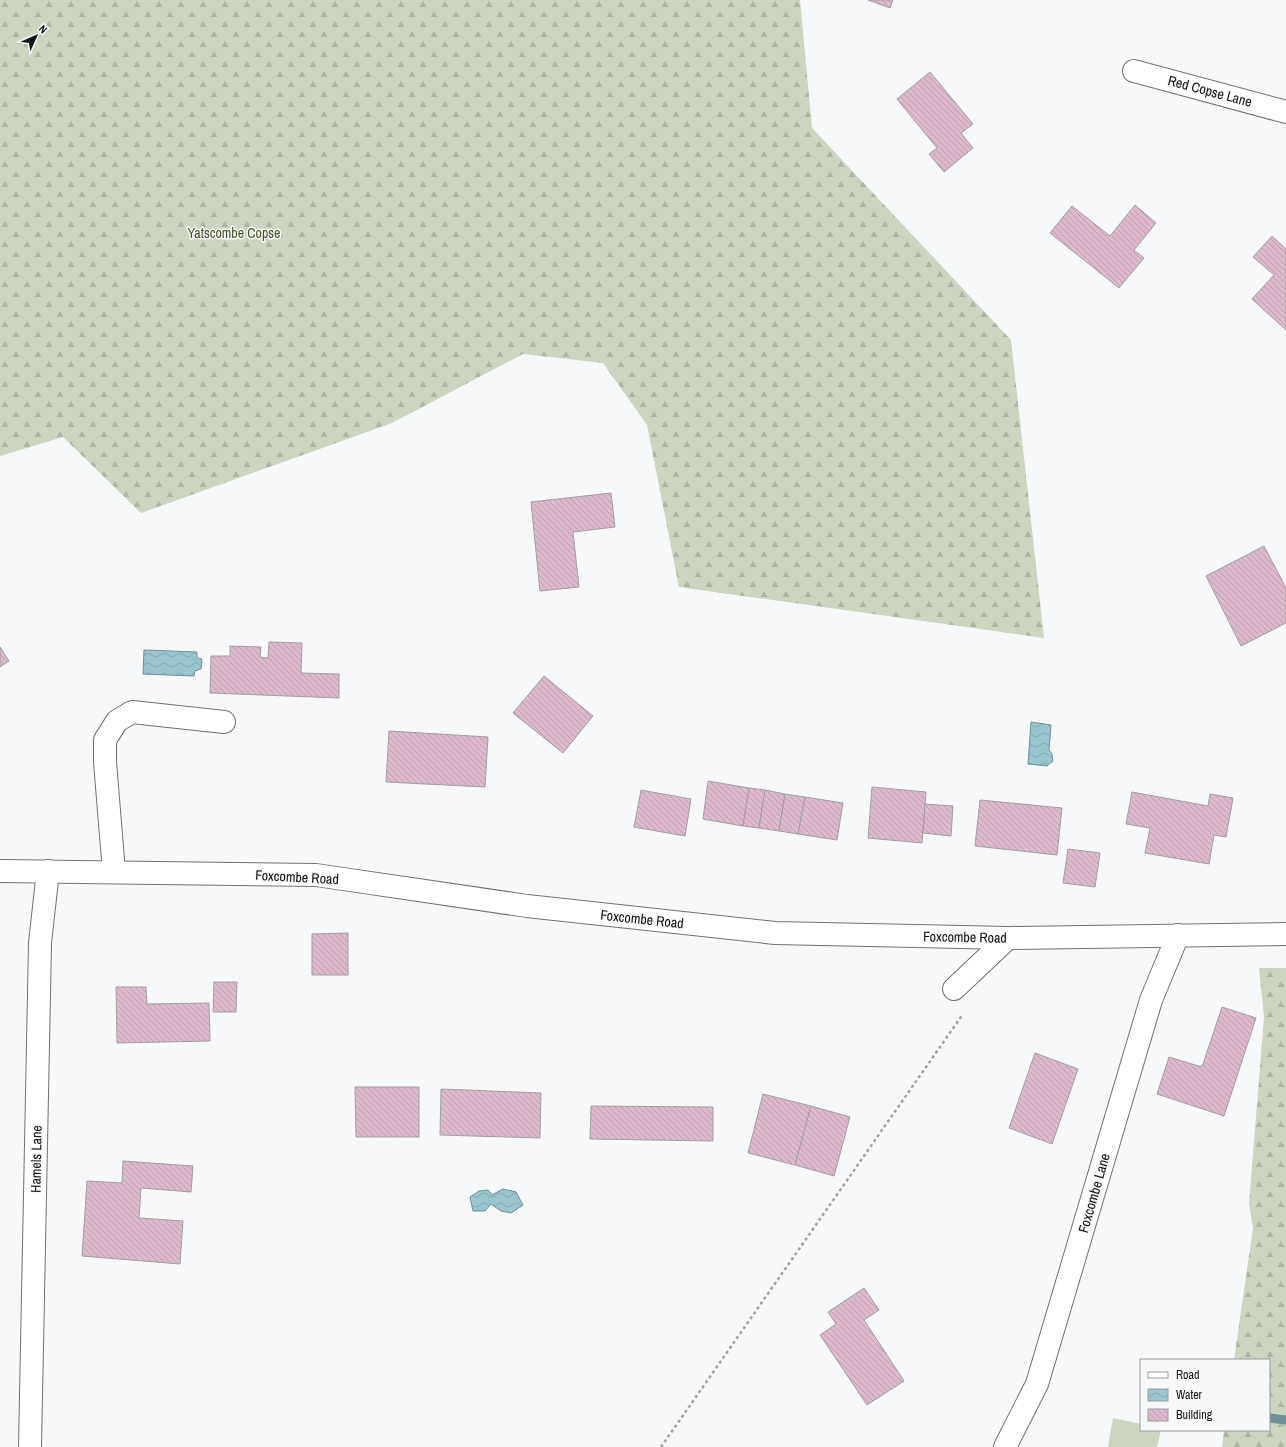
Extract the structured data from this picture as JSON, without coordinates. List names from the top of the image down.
{
  "streets": {
    "street": [
      "Red Copse Lane",
      "Foxcombe Road",
      "Hamels Lane",
      "Foxcombe Lane"
    ]
  },
  "crossings": [
    ["Foxcombe Road", "Hamels Lane"],
    ["Foxcombe Road", "Foxcombe Lane"]
  ],
  "parks": ["Yatscombe Copse"],
  "legend": ["Road", "Water", "Building"],
  "north": "top right"
}
